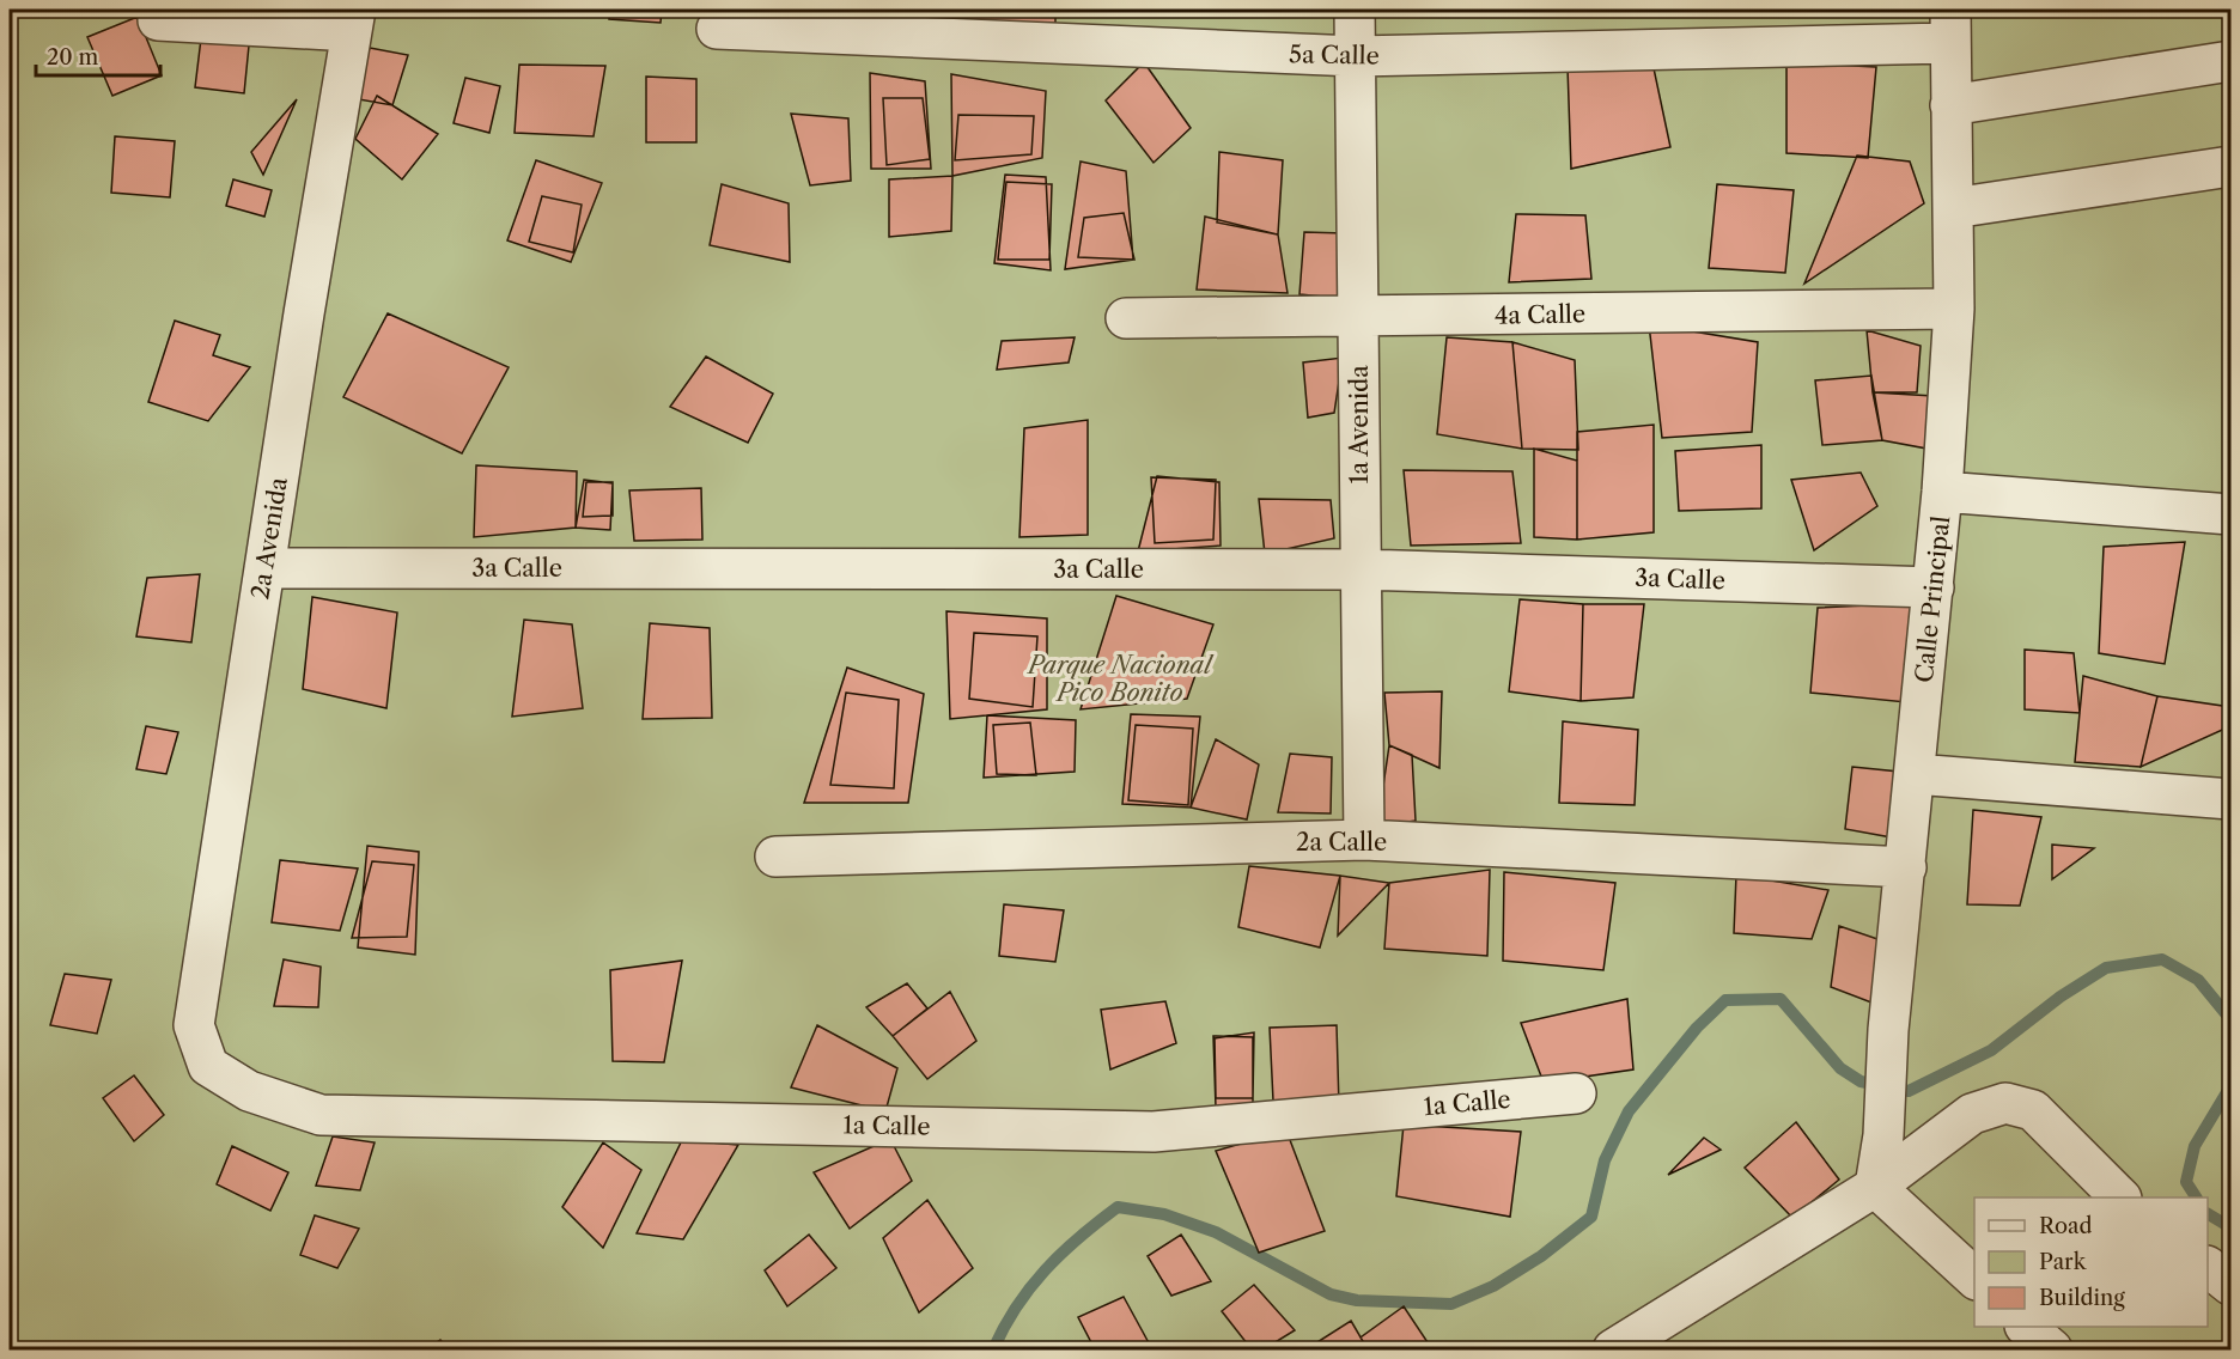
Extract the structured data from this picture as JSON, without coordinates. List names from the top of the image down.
{
  "streets": {
    "street": [
      "5a Calle",
      "4a Calle",
      "1a Avenida",
      "2a Avenida",
      "3a Calle",
      "Calle Principal",
      "2a Calle",
      "1a Calle"
    ]
  },
  "crossings": [
    ["5a Calle", "1a Avenida"],
    ["5a Calle", "Calle Principal"],
    ["4a Calle", "1a Avenida"],
    ["4a Calle", "Calle Principal"],
    ["1a Avenida", "3a Calle"],
    ["1a Avenida", "2a Calle"],
    ["2a Avenida", "3a Calle"],
    ["2a Avenida", "1a Calle"],
    ["3a Calle", "Calle Principal"],
    ["Calle Principal", "2a Calle"]
  ],
  "parks": ["Parque Nacional Pico Bonito"],
  "legend": ["Road", "Park", "Building"],
  "scale_bar": "20 m"
}
